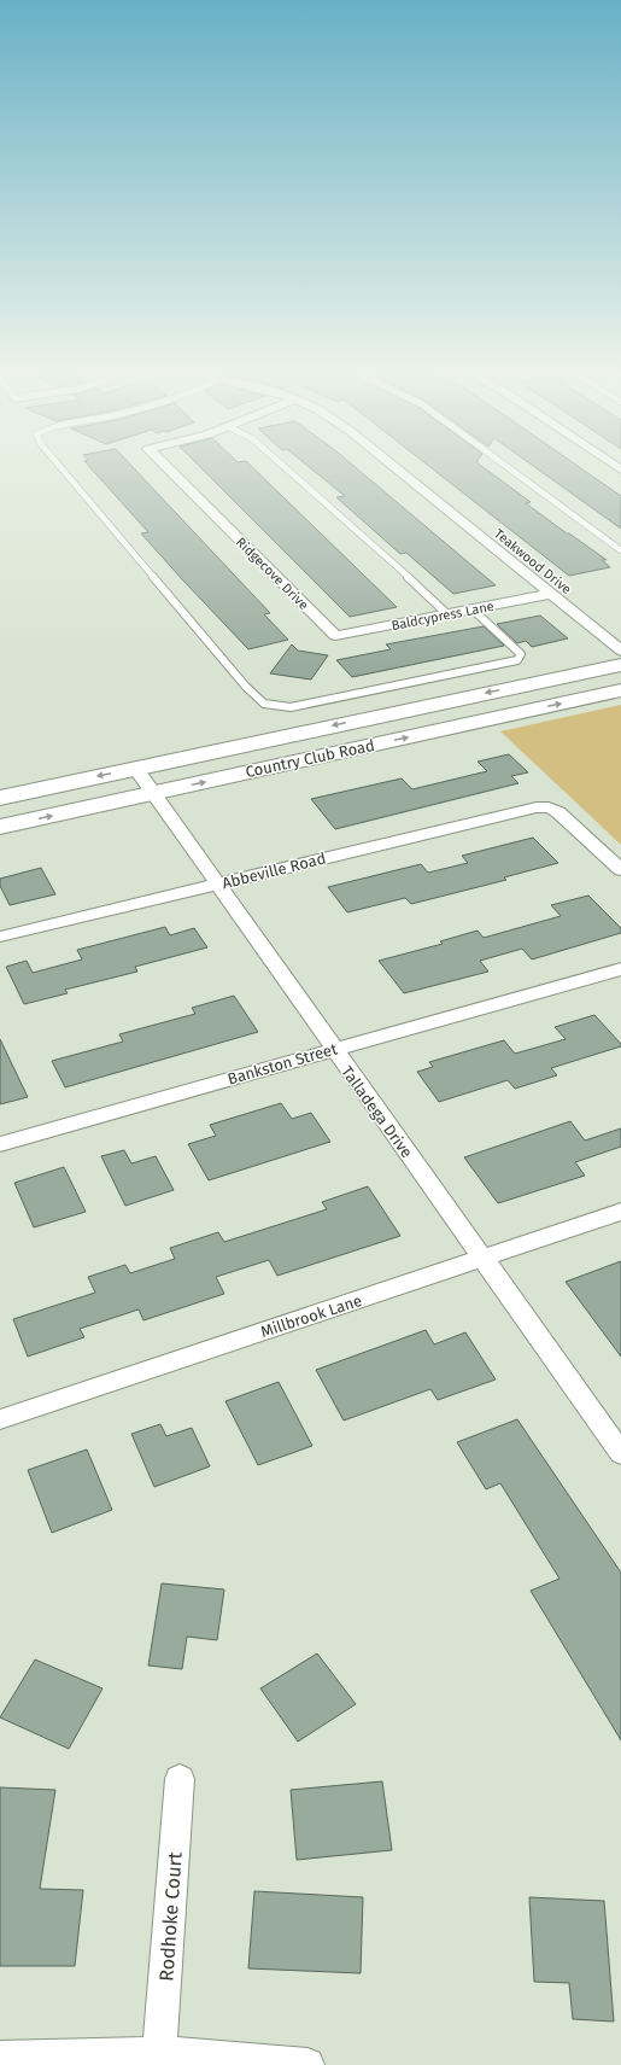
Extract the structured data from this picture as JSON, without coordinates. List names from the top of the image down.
{
  "streets": {
    "main road": ["Country Club Road"],
    "street": [
      "Teakwood Drive",
      "Ridgecove Drive",
      "Baldcypress Lane",
      "Abbeville Road",
      "Bankston Street",
      "Talladega Drive",
      "Millbrook Lane",
      "Rodhoke Court"
    ]
  },
  "crossings": [
    ["Teakwood Drive", "Baldcypress Lane"],
    ["Ridgecove Drive", "Baldcypress Lane"],
    ["Country Club Road", "Talladega Drive"],
    ["Abbeville Road", "Talladega Drive"],
    ["Bankston Street", "Talladega Drive"],
    ["Talladega Drive", "Millbrook Lane"]
  ]
}
